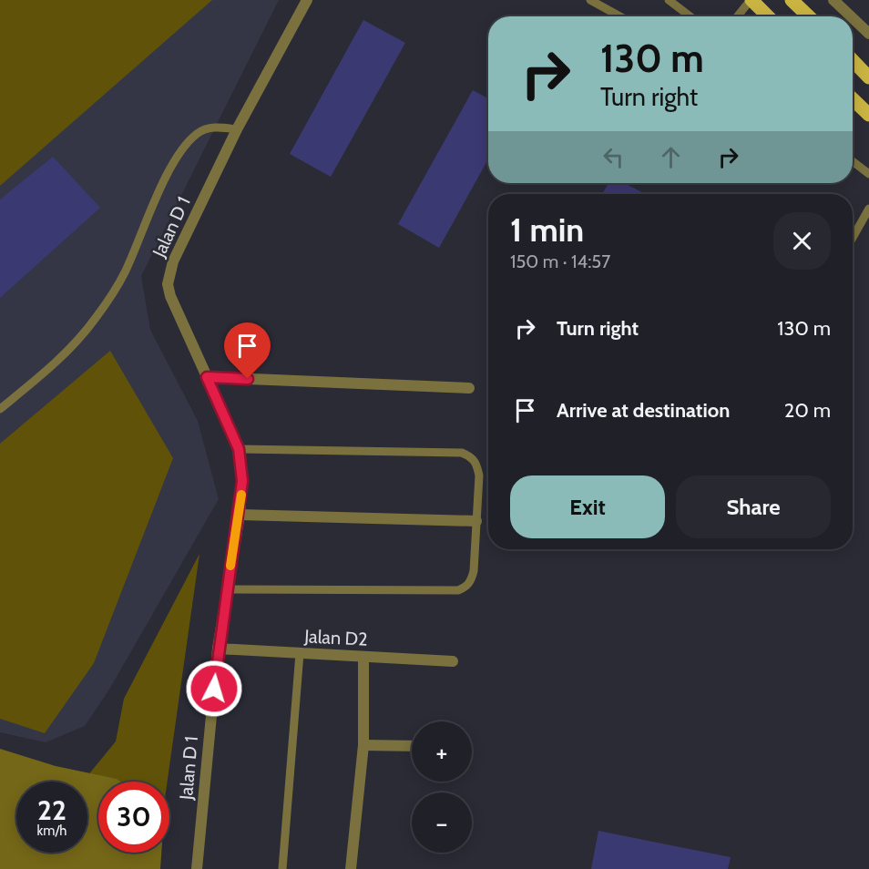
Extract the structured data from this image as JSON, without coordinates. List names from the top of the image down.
{
  "streets": {
    "street": ["Jalan D 1", "Jalan D2"]
  },
  "crossings": [
    ["Jalan D 1", "Jalan D2"]
  ],
  "page": {
    "turn": ["130 m", "Turn right"],
    "heading": ["1 min", "150 m · 14:57"],
    "list": [
      {
        "name": "Turn right",
        "value": "130 m"
      },
      {
        "name": "Arrive at destination",
        "value": "20 m"
      }
    ],
    "buttons": ["Exit", "Share"],
    "map_buttons": ["+", "−"],
    "speed": "22 km/h",
    "limit": "30"
  }
}
